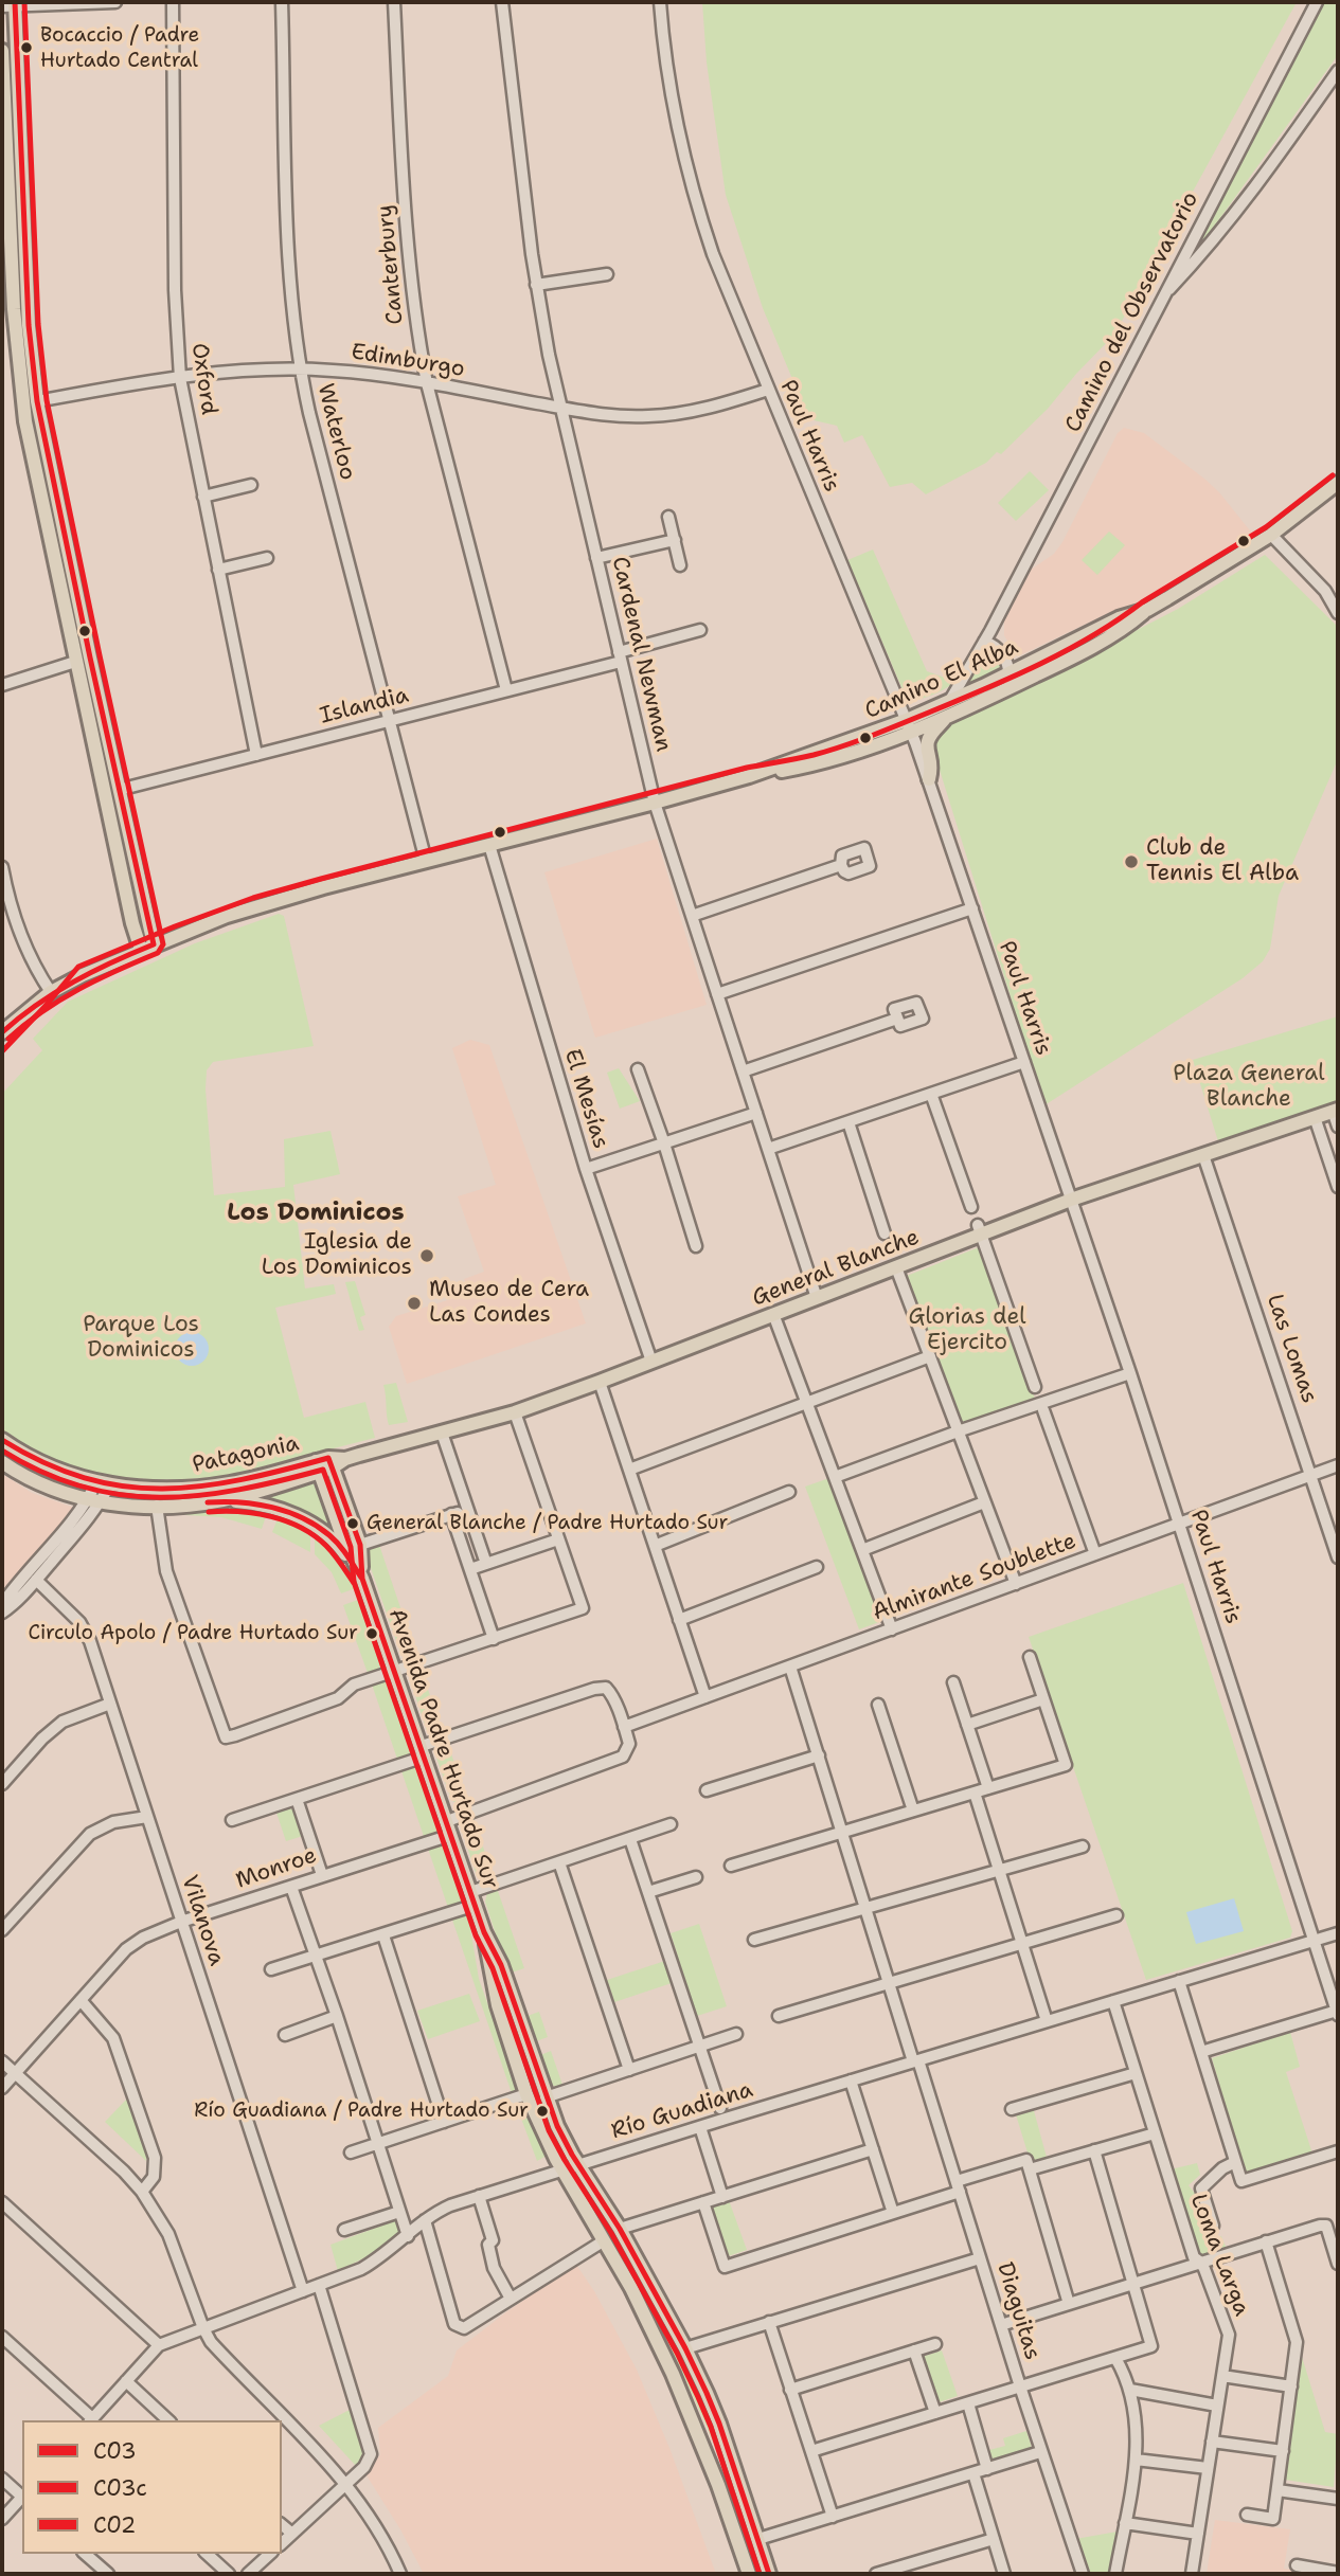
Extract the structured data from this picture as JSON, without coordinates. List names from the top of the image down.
{
  "streets": {
    "main road": [
      "Camino El Alba",
      "General Blanche",
      "Patagonia",
      "Avenida Padre Hurtado Sur"
    ],
    "street": [
      "Canterbury",
      "Camino del Observatorio",
      "Edimburgo",
      "Oxford",
      "Waterloo",
      "Paul Harris",
      "Cardenal Newman",
      "Islandia",
      "El Mesías",
      "Las Lomas",
      "Almirante Soublette",
      "Monroe",
      "Vilanova",
      "Río Guadiana",
      "Loma Larga",
      "Diaguitas"
    ]
  },
  "crossings": [
    ["Canterbury", "Edimburgo"],
    ["Canterbury", "Islandia"],
    ["Camino del Observatorio", "Camino El Alba"],
    ["Edimburgo", "Oxford"],
    ["Edimburgo", "Waterloo"],
    ["Edimburgo", "Paul Harris"],
    ["Edimburgo", "Cardenal Newman"],
    ["Oxford", "Islandia"],
    ["Waterloo", "Camino El Alba"],
    ["Waterloo", "Islandia"],
    ["Paul Harris", "Camino El Alba"],
    ["Paul Harris", "General Blanche"],
    ["Paul Harris", "Almirante Soublette"],
    ["Paul Harris", "Río Guadiana"],
    ["Cardenal Newman", "Camino El Alba"],
    ["Cardenal Newman", "Islandia"],
    ["Cardenal Newman", "General Blanche"],
    ["Camino El Alba", "El Mesías"],
    ["El Mesías", "General Blanche"],
    ["General Blanche", "Las Lomas"],
    ["General Blanche", "Patagonia"],
    ["General Blanche", "Avenida Padre Hurtado Sur"],
    ["Las Lomas", "Almirante Soublette"],
    ["Patagonia", "Avenida Padre Hurtado Sur"],
    ["Almirante Soublette", "Monroe"],
    ["Almirante Soublette", "Diaguitas"],
    ["Avenida Padre Hurtado Sur", "Monroe"],
    ["Avenida Padre Hurtado Sur", "Río Guadiana"],
    ["Monroe", "Vilanova"],
    ["Vilanova", "Río Guadiana"],
    ["Río Guadiana", "Loma Larga"],
    ["Río Guadiana", "Diaguitas"]
  ],
  "districts": ["Los Dominicos"],
  "parks": ["Plaza General Blanche", "Glorias del Ejercito", "Parque Los Dominicos"],
  "places": [
    "Bocaccio / Padre Hurtado Central",
    "Club de Tennis El Alba",
    "Iglesia de Los Dominicos",
    "Museo de Cera Las Condes",
    "General Blanche / Padre Hurtado Sur",
    "Circulo Apolo / Padre Hurtado Sur",
    "Río Guadiana / Padre Hurtado Sur"
  ],
  "lines": ["transit line C03", "transit line C03c", "transit line C02"],
  "legend": ["C03", "C03c", "C02"]
}
